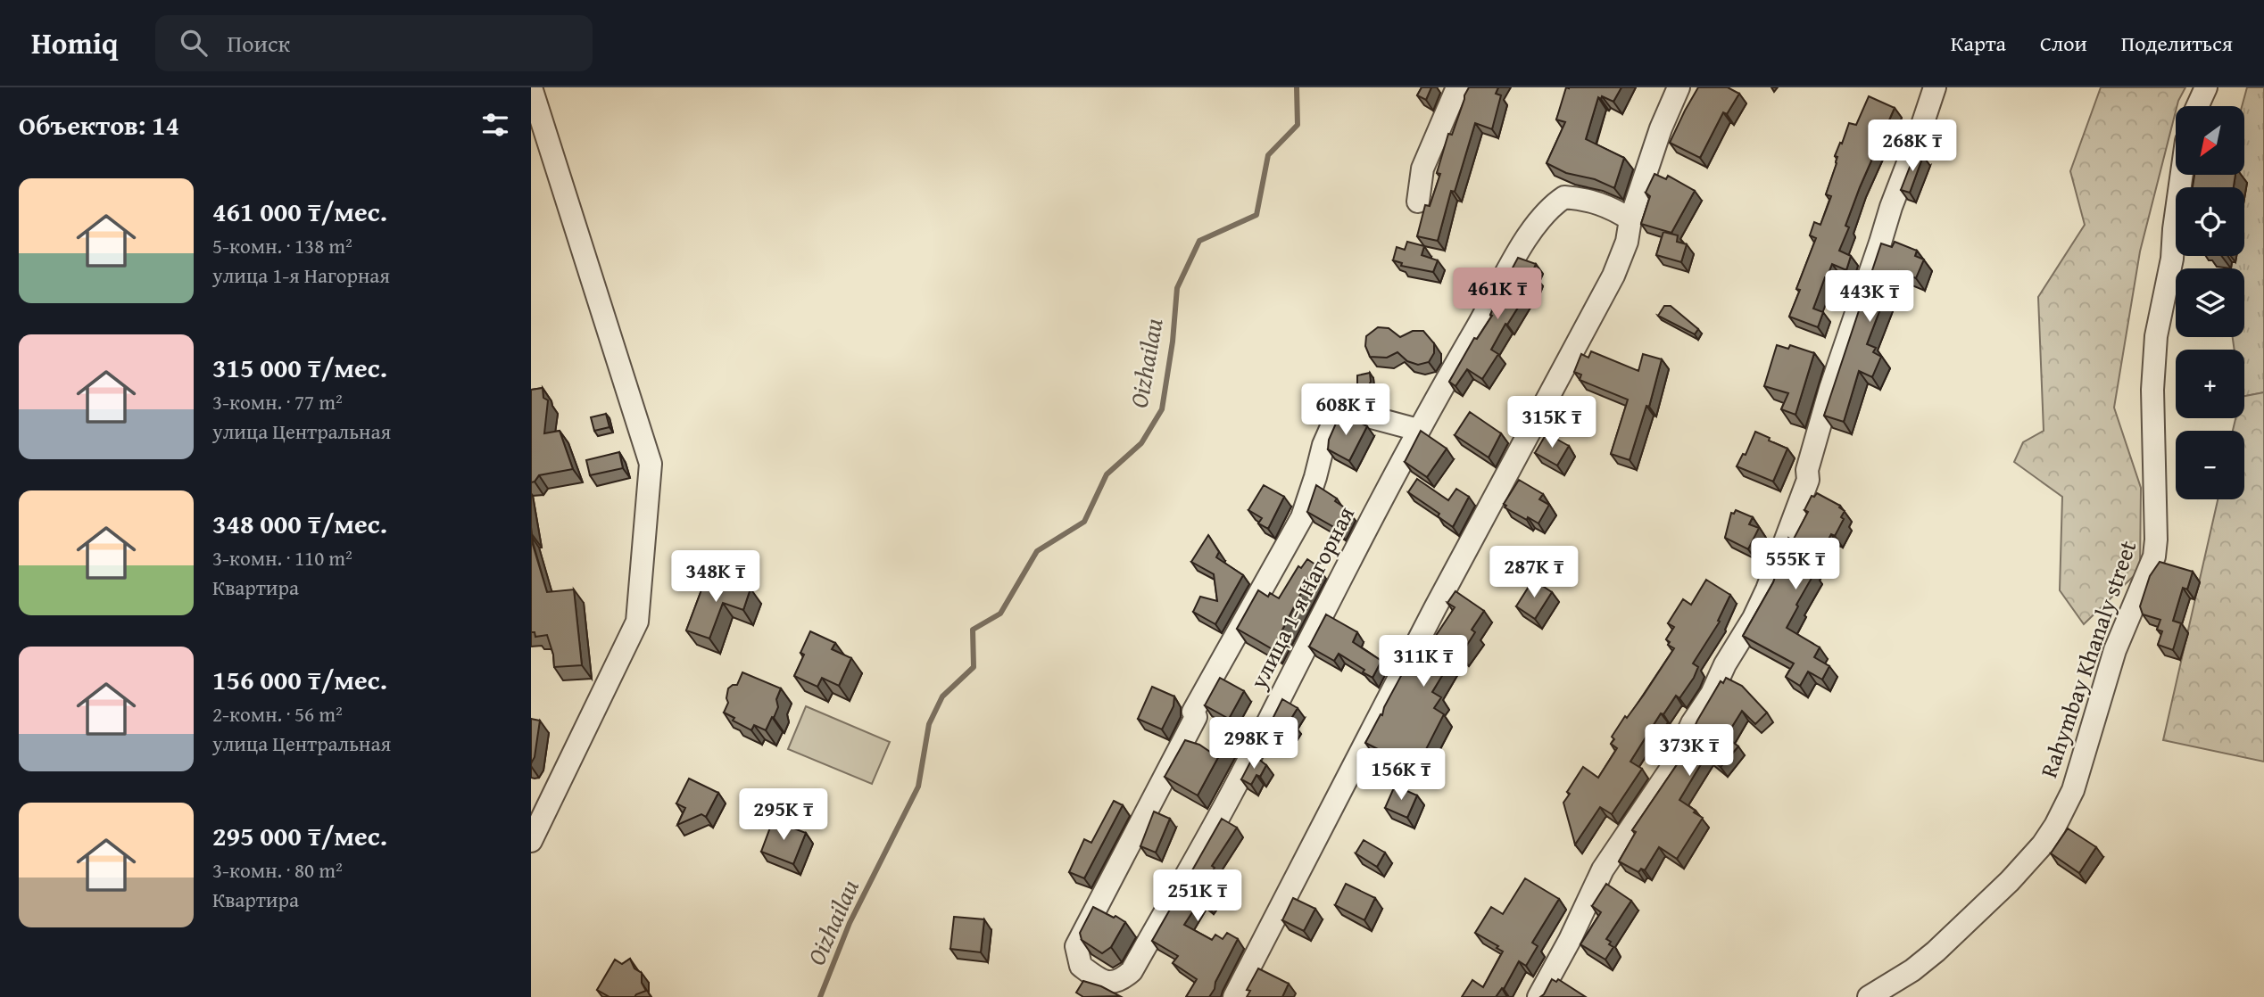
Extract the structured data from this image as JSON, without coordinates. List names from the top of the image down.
{
  "streets": {
    "street": ["улица 1-я Нагорная", "Rahymbay Khanaly street"]
  },
  "water": ["Oizhailau"],
  "north": "bottom left",
  "page": {
    "header": "Homiq",
    "search": "Поиск",
    "nav": ["Карта", "Слои", "Поделиться"],
    "heading": "Объектов: 14",
    "map_buttons": ["+", "−"],
    "price": [
      "268K ₸",
      "461K ₸",
      "443K ₸",
      "608K ₸",
      "315K ₸",
      "555K ₸",
      "287K ₸",
      "348K ₸",
      "311K ₸",
      "298K ₸",
      "373K ₸",
      "156K ₸",
      "295K ₸",
      "251K ₸"
    ],
    "list": [
      {
        "name": "461 000 ₸/мес.",
        "note": "5-комн. · 138 m² · улица 1-я Нагорная"
      },
      {
        "name": "315 000 ₸/мес.",
        "note": "3-комн. · 77 m² · улица Центральная"
      },
      {
        "name": "348 000 ₸/мес.",
        "note": "3-комн. · 110 m² · Квартира"
      },
      {
        "name": "156 000 ₸/мес.",
        "note": "2-комн. · 56 m² · улица Центральная"
      },
      {
        "name": "295 000 ₸/мес.",
        "note": "3-комн. · 80 m² · Квартира"
      }
    ]
  }
}
